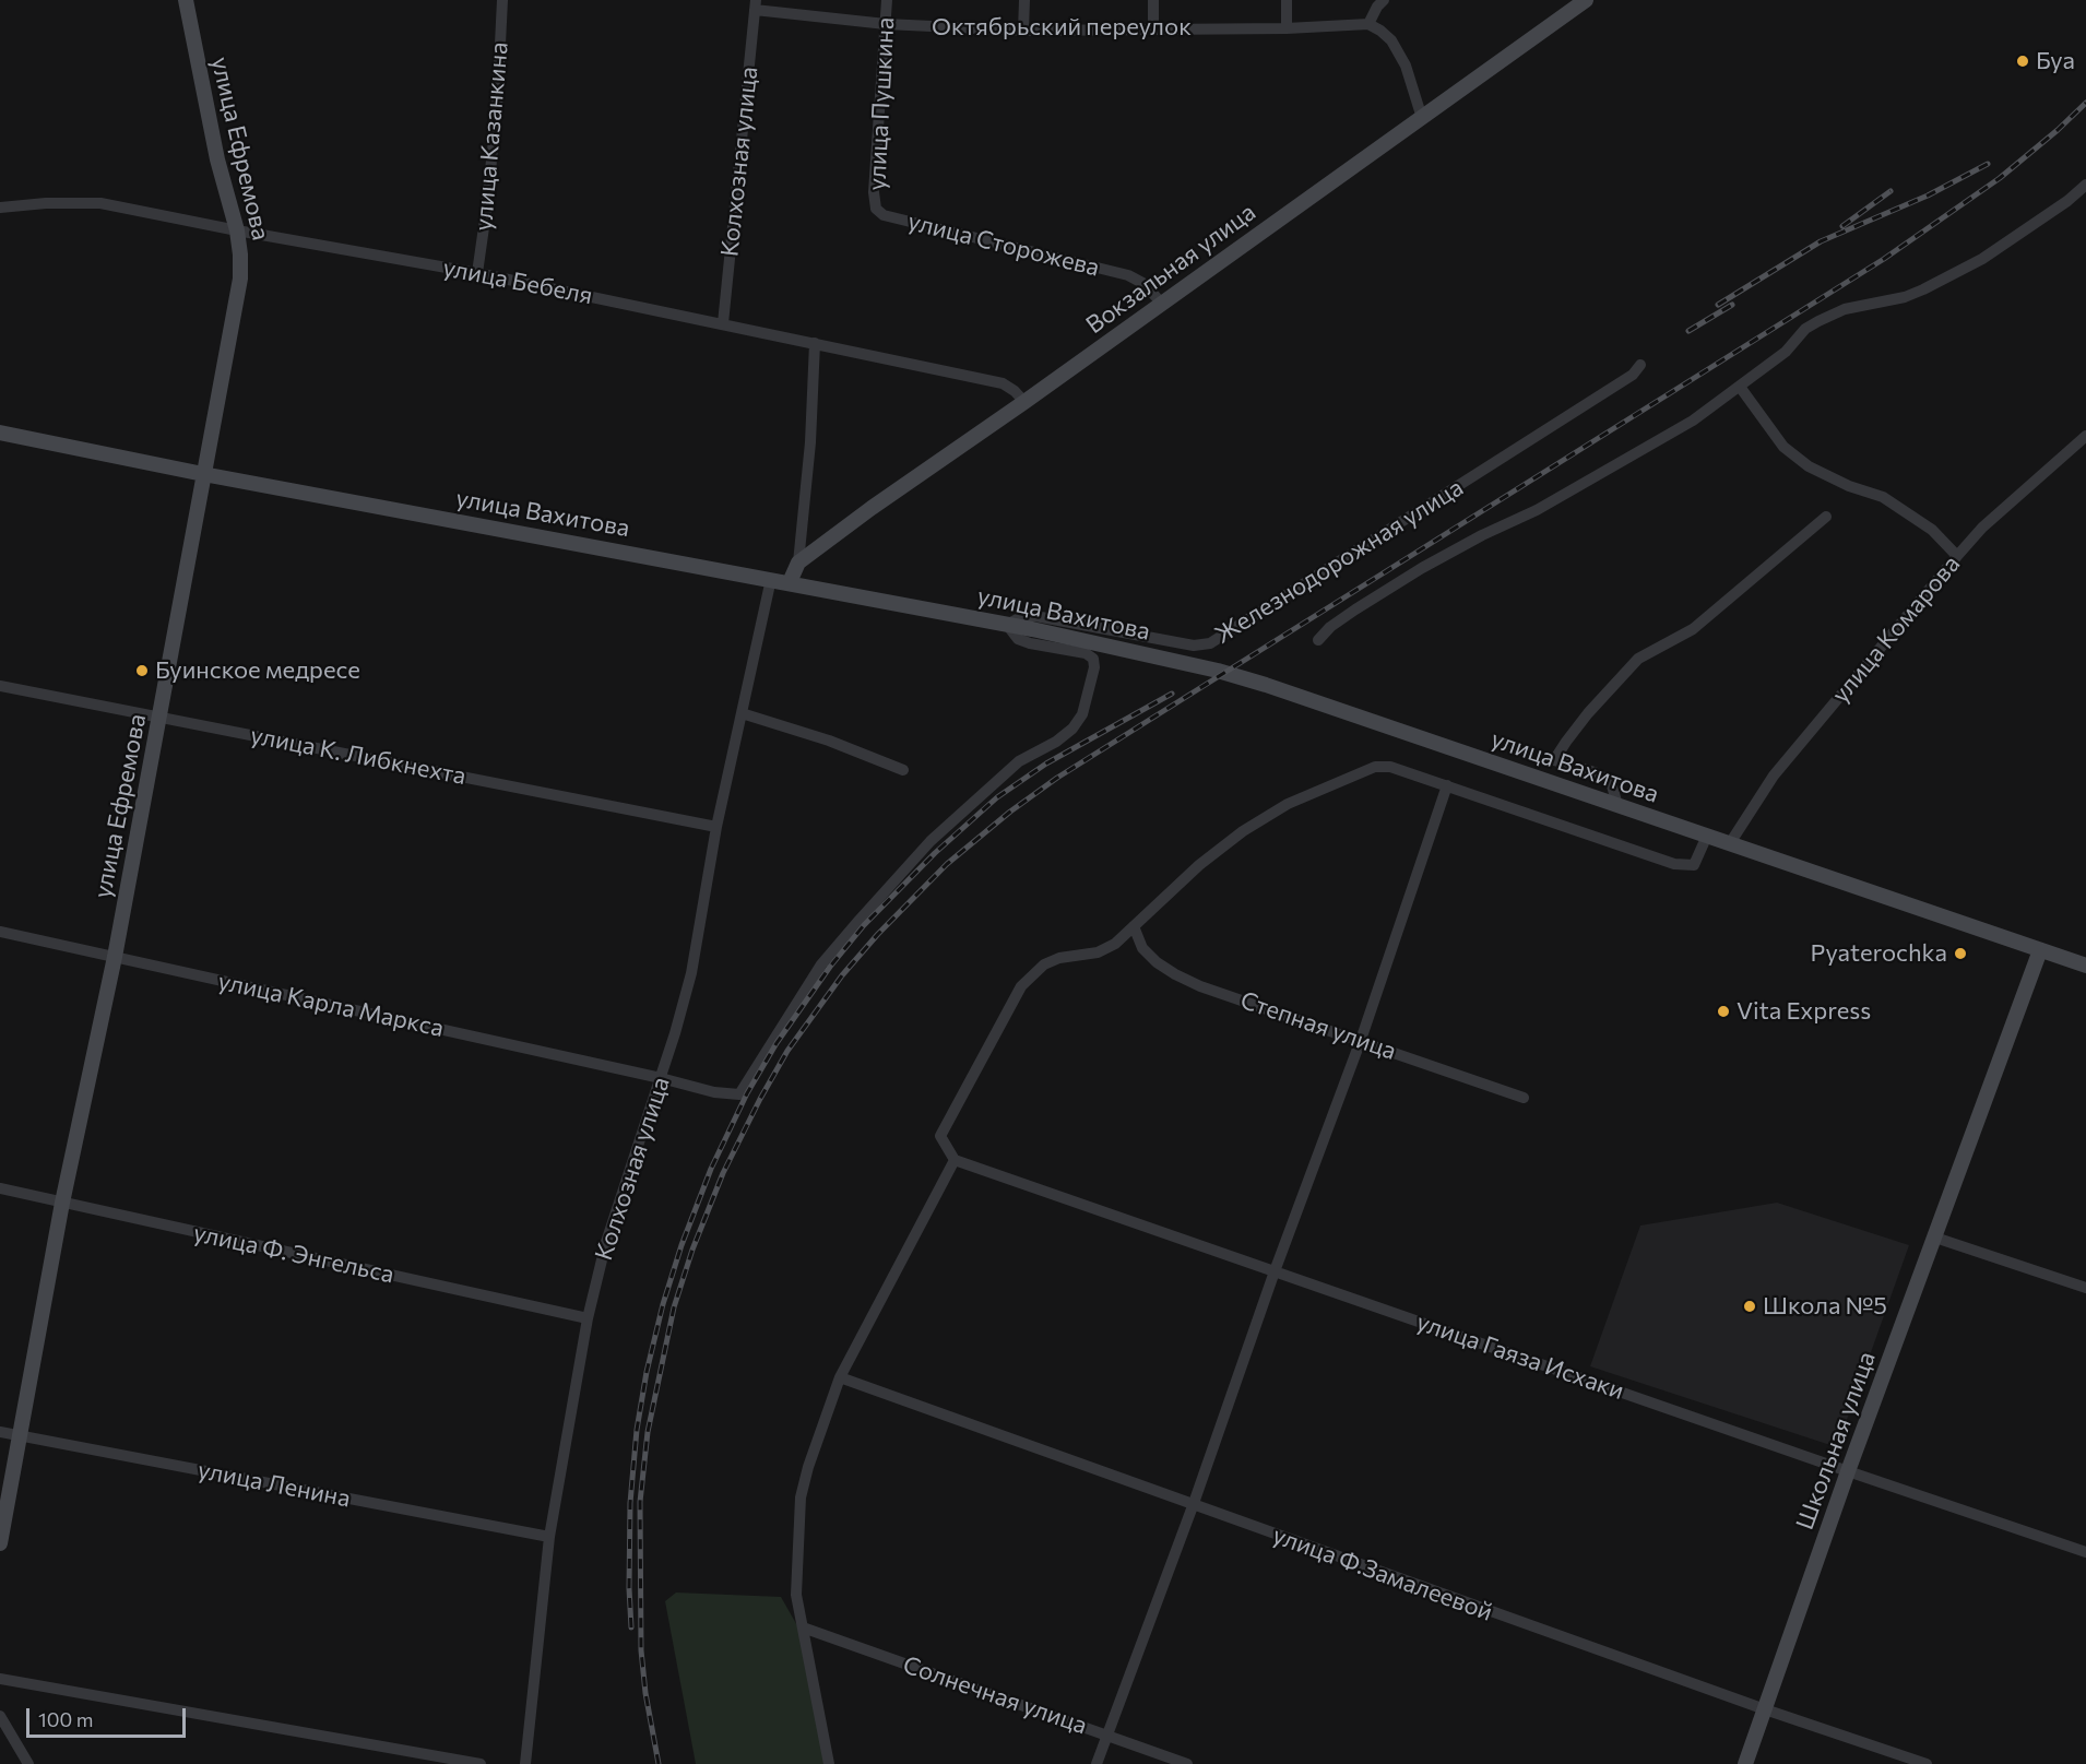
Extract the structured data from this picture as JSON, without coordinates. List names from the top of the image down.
{
  "streets": {
    "street": [
      "Октябрьский переулок",
      "улица Пушкина",
      "улица Казанкина",
      "улица Ефремова",
      "Колхозная улица",
      "улица Сторожева",
      "Вокзальная улица",
      "улица Бебеля",
      "улица Вахитова",
      "Железнодорожная улица",
      "улица Комарова",
      "улица К. Либкнехта",
      "улица Карла Маркса",
      "Степная улица",
      "улица Ф. Энгельса",
      "улица Гаяза Исхаки",
      "Школьная улица",
      "улица Ленина",
      "улица Ф.Замалеевой",
      "Солнечная улица"
    ]
  },
  "crossings": [
    ["Октябрьский переулок", "улица Пушкина"],
    ["Октябрьский переулок", "Колхозная улица"],
    ["улица Пушкина", "улица Сторожева"],
    ["улица Казанкина", "улица Бебеля"],
    ["улица Ефремова", "улица Бебеля"],
    ["улица Ефремова", "улица Вахитова"],
    ["улица Ефремова", "улица К. Либкнехта"],
    ["улица Ефремова", "улица Карла Маркса"],
    ["улица Ефремова", "улица Ф. Энгельса"],
    ["улица Ефремова", "улица Ленина"],
    ["Колхозная улица", "улица Бебеля"],
    ["Колхозная улица", "улица Вахитова"],
    ["Колхозная улица", "улица К. Либкнехта"],
    ["Колхозная улица", "улица Карла Маркса"],
    ["Колхозная улица", "улица Ф. Энгельса"],
    ["Колхозная улица", "улица Ленина"],
    ["улица Сторожева", "Вокзальная улица"],
    ["Вокзальная улица", "улица Бебеля"],
    ["Вокзальная улица", "улица Вахитова"],
    ["улица Вахитова", "Железнодорожная улица"],
    ["улица Вахитова", "улица Комарова"],
    ["улица Вахитова", "улица Карла Маркса"],
    ["улица Вахитова", "Школьная улица"],
    ["Железнодорожная улица", "улица Карла Маркса"],
    ["улица Гаяза Исхаки", "Школьная улица"],
    ["Школьная улица", "улица Ф.Замалеевой"]
  ],
  "places": [
    "Буа",
    "Буинское медресе",
    "Pyaterochka",
    "Vita Express",
    "Школа №5"
  ],
  "scale_bar": "100 m"
}
